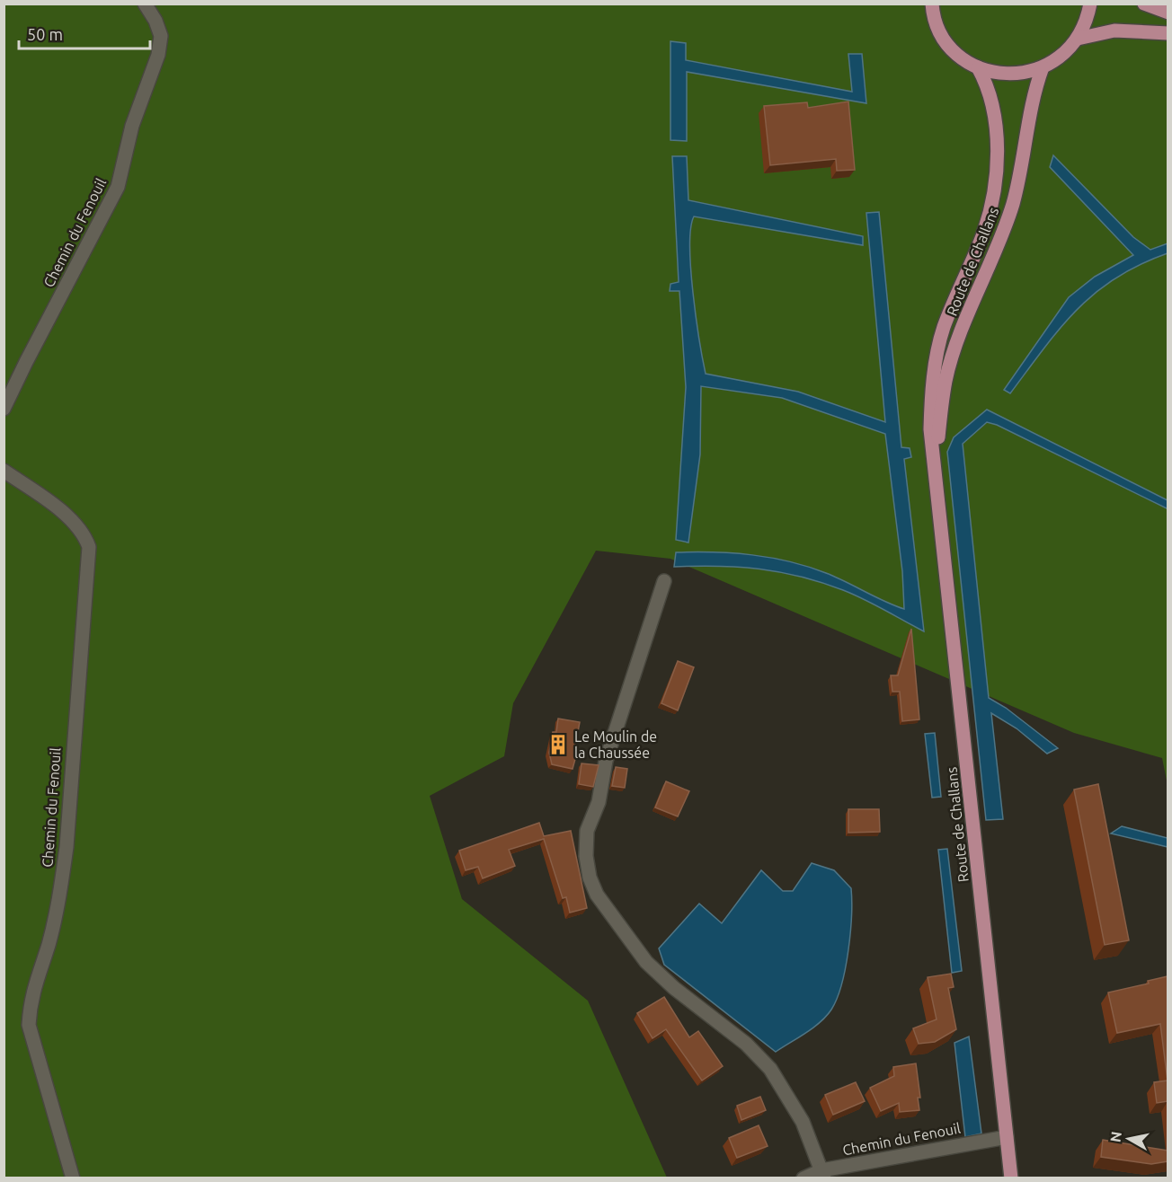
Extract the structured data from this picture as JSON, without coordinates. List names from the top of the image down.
{
  "streets": {
    "main road": ["Route de Challans"],
    "street": ["Chemin du Fenouil"]
  },
  "crossings": [
    ["Chemin du Fenouil", "Route de Challans"]
  ],
  "places": {
    "building": ["Le Moulin de la Chaussée"]
  },
  "scale_bar": "50 m",
  "north": "left"
}
